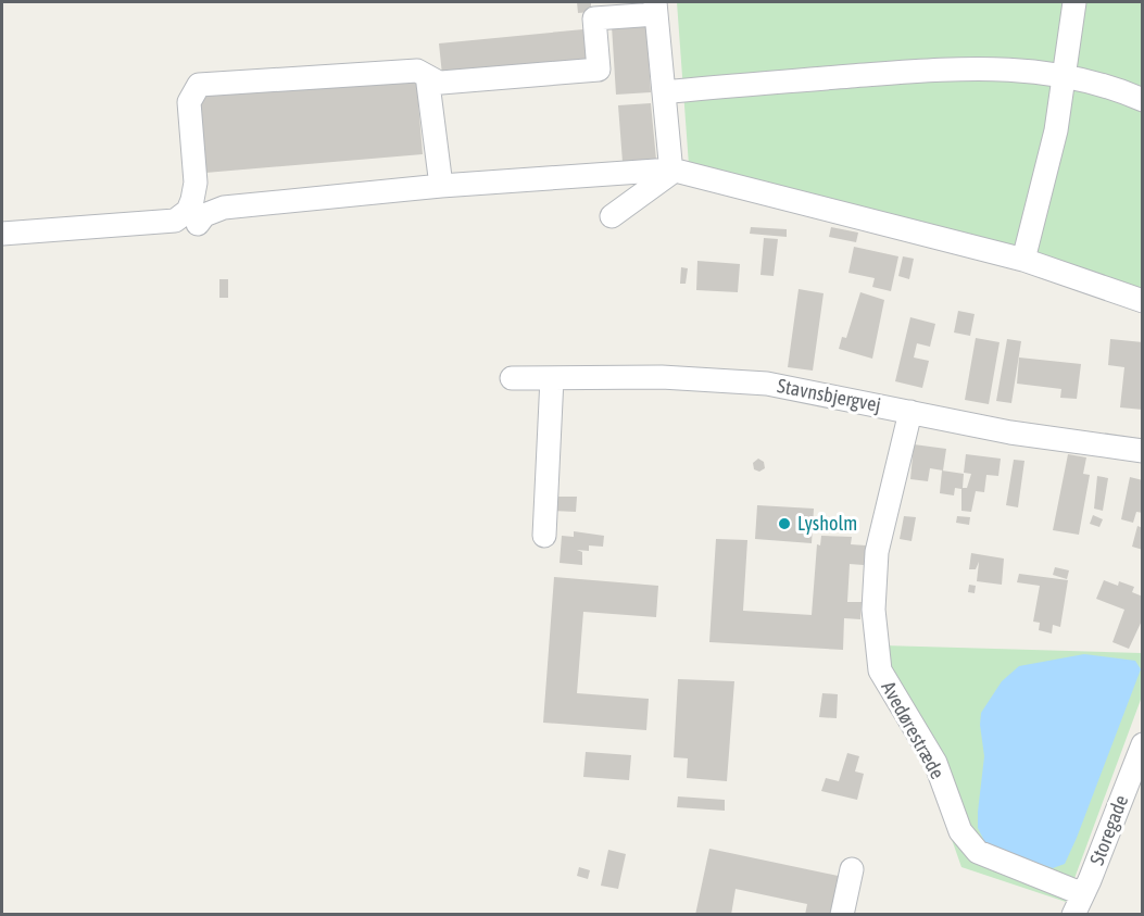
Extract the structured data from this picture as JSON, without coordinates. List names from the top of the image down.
{
  "streets": {
    "street": ["Stavnsbjergvej", "Avedørestræde", "Storegade"]
  },
  "crossings": [
    ["Stavnsbjergvej", "Avedørestræde"],
    ["Avedørestræde", "Storegade"]
  ],
  "places": ["Lysholm"]
}
